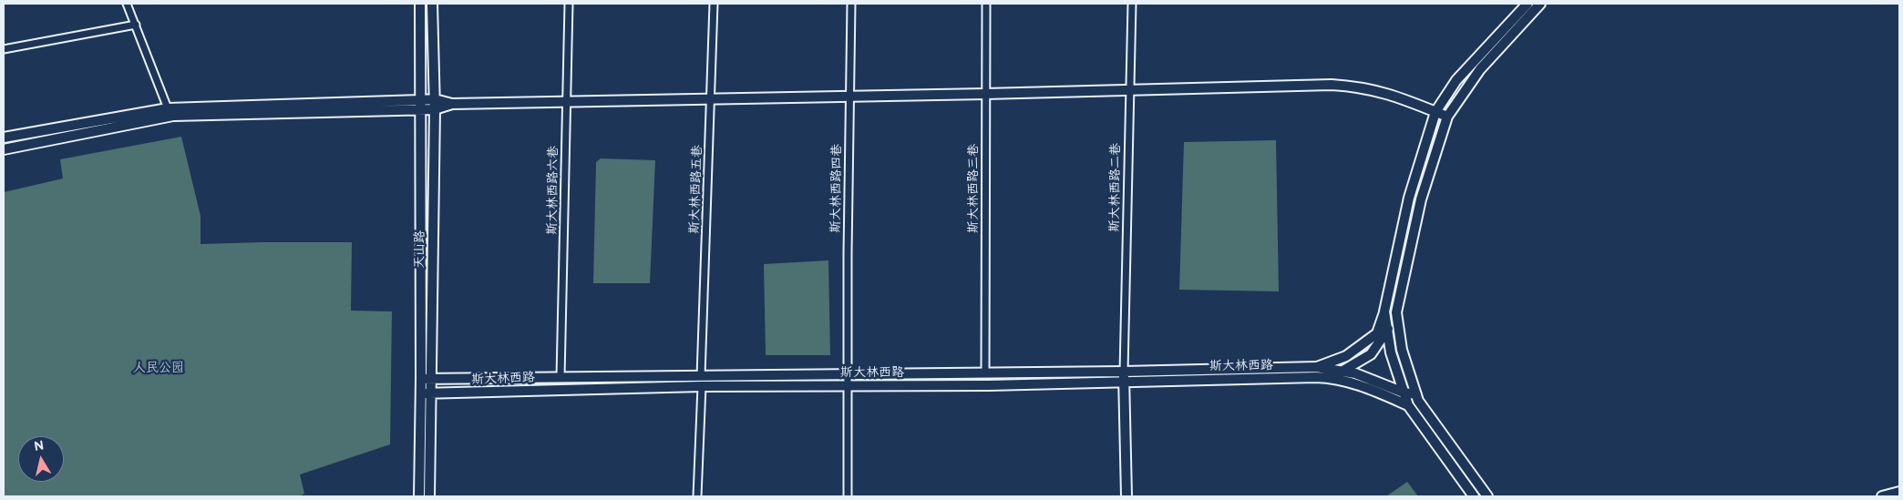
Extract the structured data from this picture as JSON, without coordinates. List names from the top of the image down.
{
  "streets": {
    "main road": ["天山路", "斯大林西路"],
    "street": [
      "斯大林西路二巷",
      "斯大林西路四巷",
      "斯大林西路三巷",
      "斯大林西路五巷",
      "斯大林西路六巷"
    ]
  },
  "crossings": [
    ["斯大林西路二巷", "斯大林西路"],
    ["斯大林西路四巷", "斯大林西路"],
    ["斯大林西路三巷", "斯大林西路"],
    ["斯大林西路五巷", "斯大林西路"],
    ["斯大林西路六巷", "斯大林西路"],
    ["天山路", "斯大林西路"]
  ],
  "parks": ["人民公园"],
  "north": "top"
}
